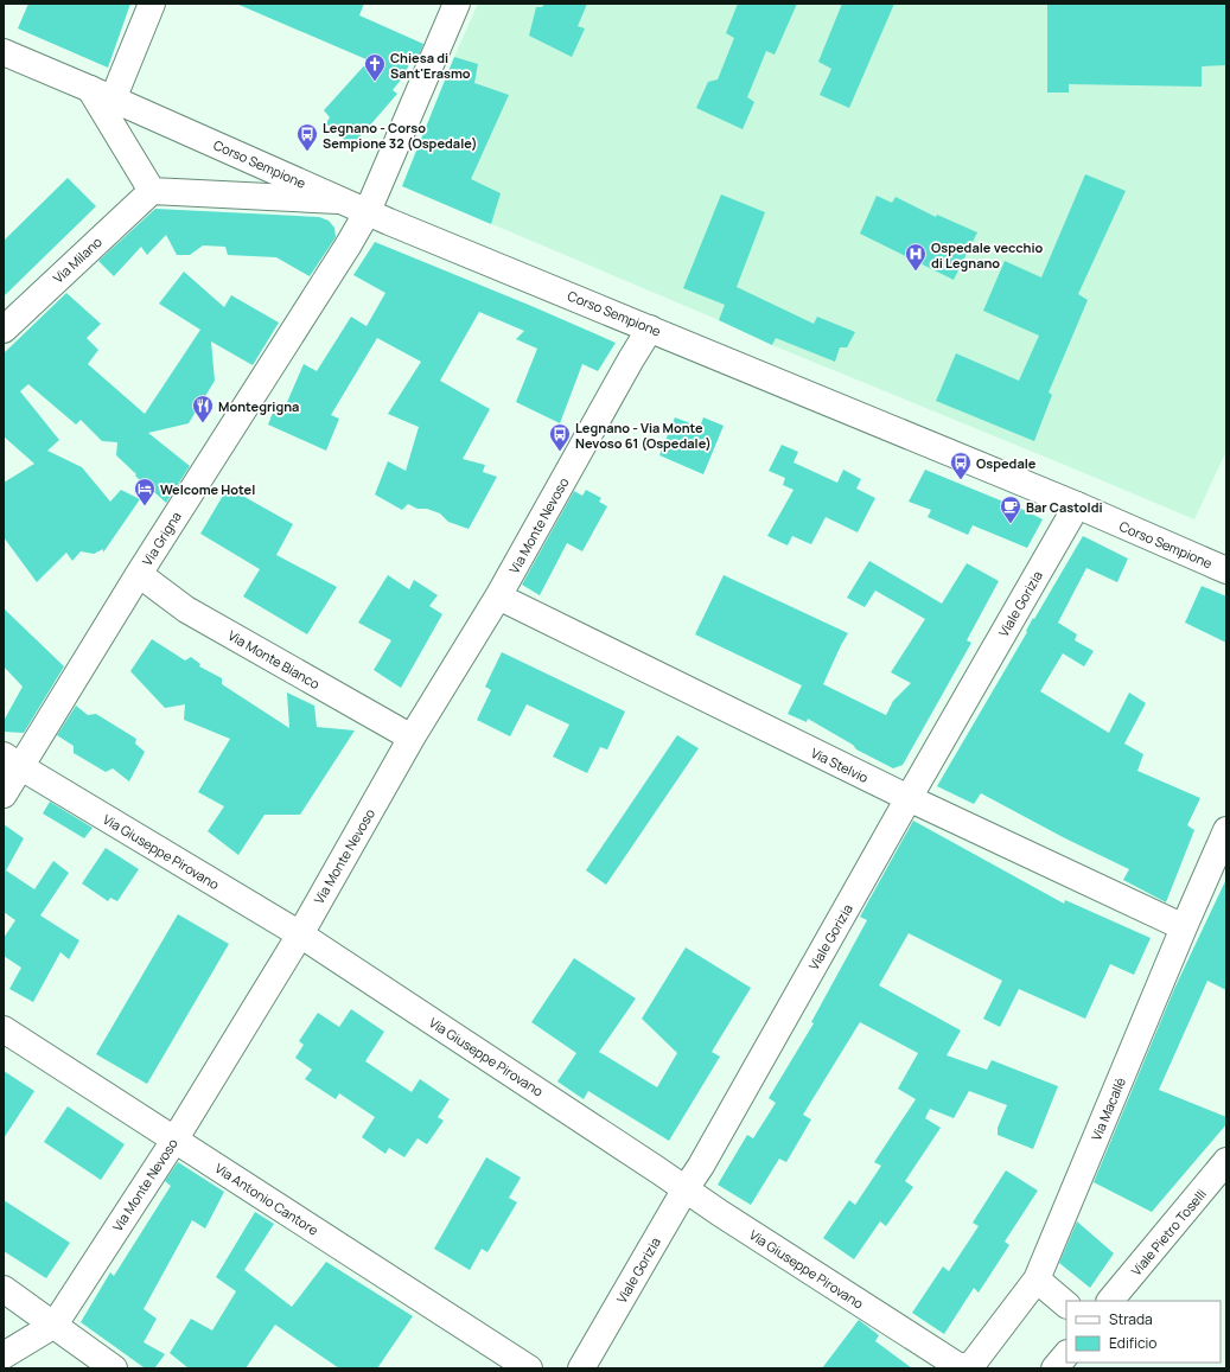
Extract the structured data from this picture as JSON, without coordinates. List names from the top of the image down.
{
  "streets": {
    "street": [
      "Corso Sempione",
      "Via Milano",
      "Via Monte Nevoso",
      "Via Grigna",
      "Viale Gorizia",
      "Via Monte Bianco",
      "Via Stelvio",
      "Via Giuseppe Pirovano",
      "Via Macallè",
      "Via Antonio Cantore",
      "Viale Pietro Toselli"
    ]
  },
  "crossings": [
    ["Corso Sempione", "Via Monte Nevoso"],
    ["Corso Sempione", "Via Grigna"],
    ["Corso Sempione", "Viale Gorizia"],
    ["Via Monte Nevoso", "Via Monte Bianco"],
    ["Via Monte Nevoso", "Via Stelvio"],
    ["Via Monte Nevoso", "Via Giuseppe Pirovano"],
    ["Via Monte Nevoso", "Via Antonio Cantore"],
    ["Via Grigna", "Via Monte Bianco"],
    ["Via Grigna", "Via Giuseppe Pirovano"],
    ["Viale Gorizia", "Via Stelvio"],
    ["Viale Gorizia", "Via Giuseppe Pirovano"],
    ["Via Stelvio", "Via Macallè"],
    ["Via Giuseppe Pirovano", "Via Macallè"]
  ],
  "places": {
    "church": ["Chiesa di Sant'Erasmo"],
    "bus stop": ["Legnano - Corso Sempione 32 (Ospedale)", "Legnano - Via Monte Nevoso 61 (Ospedale)", "Ospedale"],
    "hospital": ["Ospedale vecchio di Legnano"],
    "restaurant": ["Montegrigna"],
    "hotel": ["Welcome Hotel"],
    "cafe": ["Bar Castoldi"]
  },
  "legend": ["Strada", "Edificio"]
}
